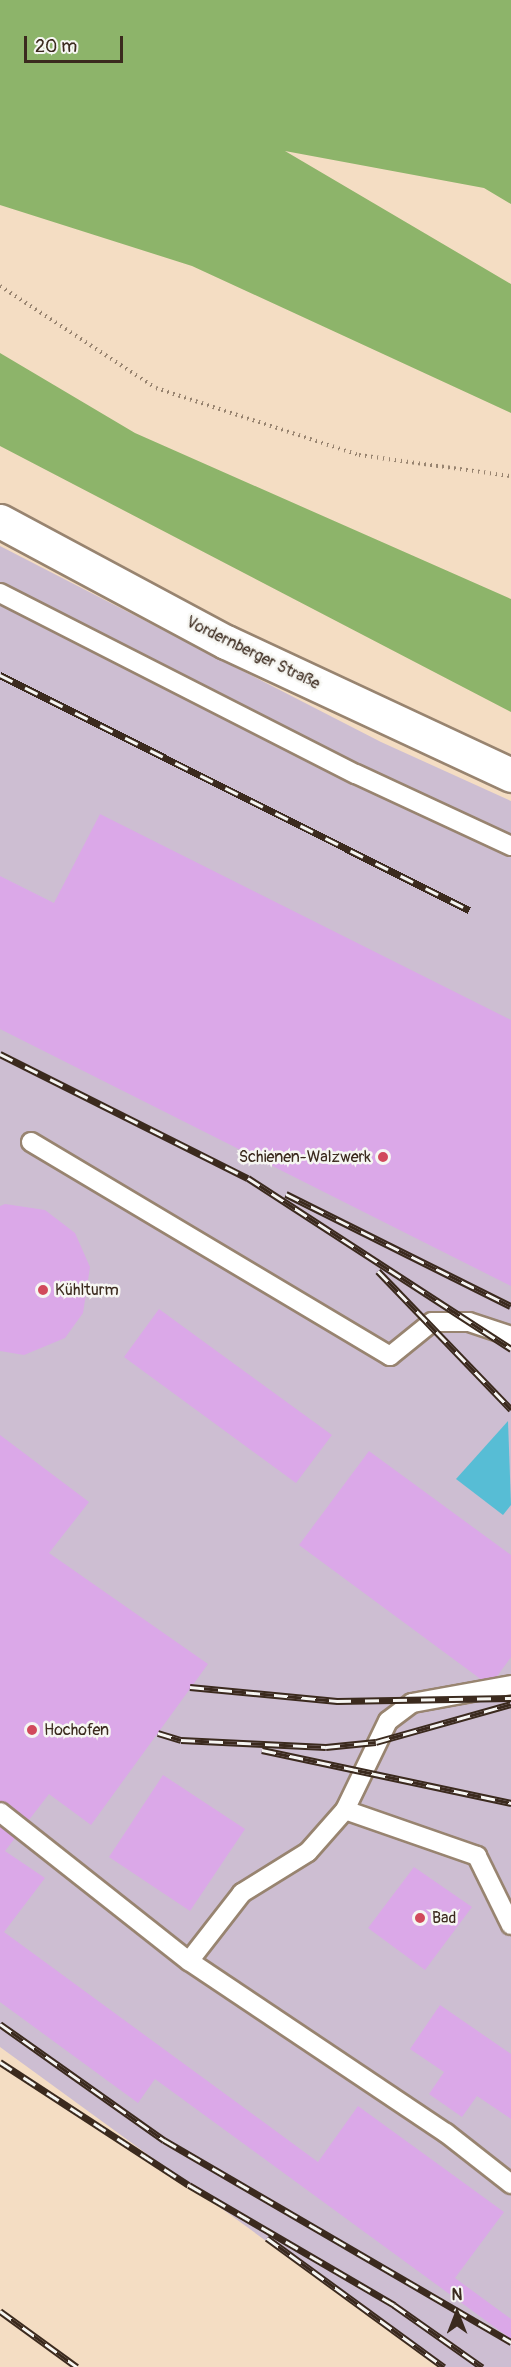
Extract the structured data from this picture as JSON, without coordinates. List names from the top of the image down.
{
  "streets": {
    "main road": ["Vordernberger Straße"]
  },
  "places": [
    "Schienen-Walzwerk",
    "Kühlturm",
    "Hochofen",
    "Bad"
  ],
  "scale_bar": "20 m",
  "north": "top"
}
